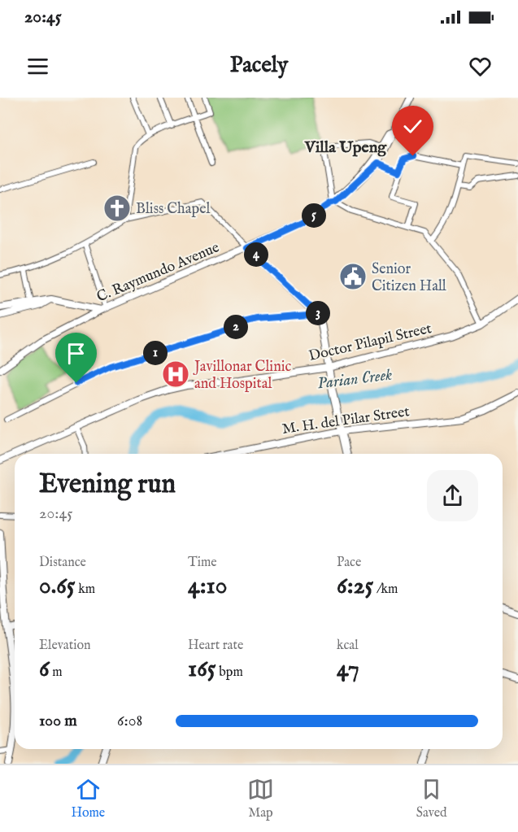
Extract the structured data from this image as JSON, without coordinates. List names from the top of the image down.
{
  "streets": {
    "street": ["C. Raymundo Avenue", "Doctor Pilapil Street", "M. H. del Pilar Street"]
  },
  "districts": ["Villa Upeng"],
  "water": ["Parian Creek"],
  "places": {
    "church": ["Bliss Chapel"],
    "public building": ["Senior Citizen Hall"],
    "hospital": ["Javillonar Clinic and Hospital"]
  },
  "page": {
    "status": "20:45",
    "header": "Pacely",
    "pins": [
      "5",
      "4",
      "3",
      "2",
      "1"
    ],
    "heading": ["Evening run", "20:45"],
    "stats": [
      ["Distance", "0.65 km"],
      ["Time", "4:10"],
      ["Pace", "6:25 /km"],
      ["Elevation", "6 m"],
      ["Heart rate", "165 bpm"],
      ["kcal", "47"]
    ],
    "list": [
      {
        "name": "100 m",
        "note": "6:08"
      }
    ],
    "tabs": ["Home", "Map", "Saved"]
  }
}
